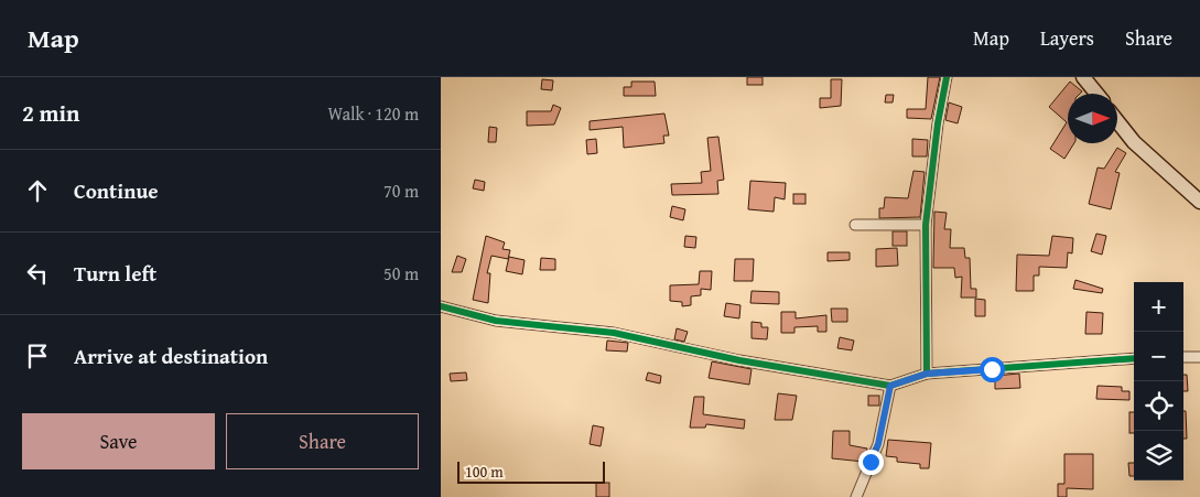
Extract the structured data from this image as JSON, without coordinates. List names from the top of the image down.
{
  "scale_bar": "100 m",
  "north": "right",
  "page": {
    "header": "Map",
    "nav": ["Map", "Layers", "Share"],
    "heading": ["2 min", "Walk · 120 m"],
    "list": [
      ["Continue", "70 m"],
      ["Turn left", "50 m"],
      "Arrive at destination"
    ],
    "map_buttons": ["+", "−"],
    "buttons": ["Save", "Share"],
    "scale": "100 m"
  }
}
